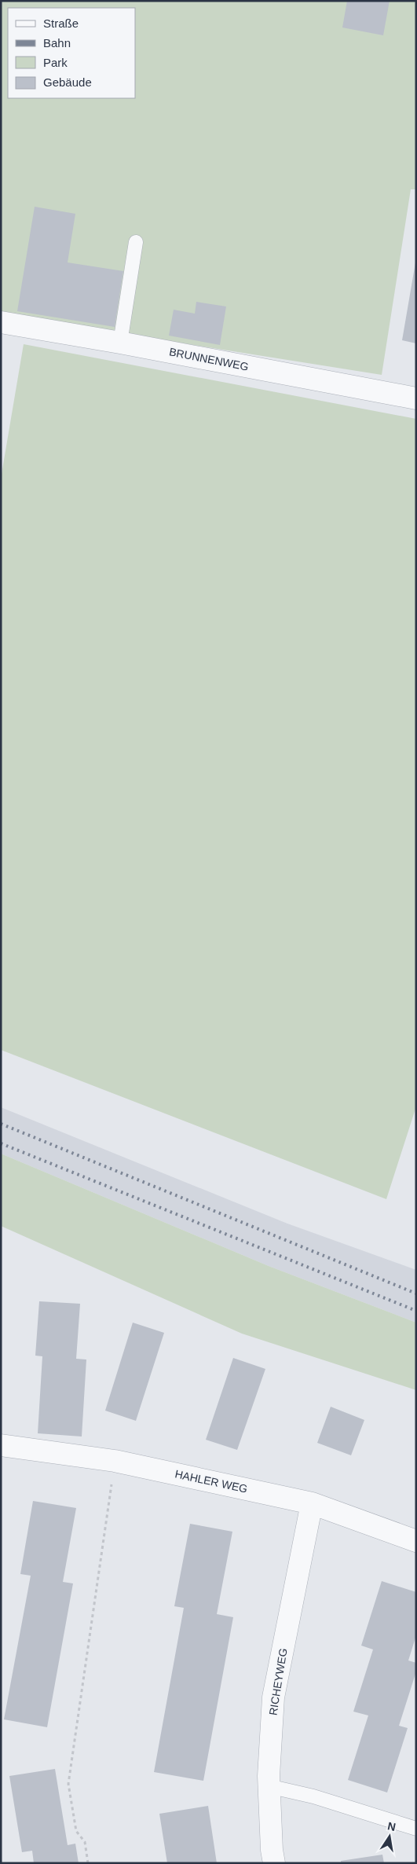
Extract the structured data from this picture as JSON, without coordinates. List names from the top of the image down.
{
  "streets": {
    "street": ["BRUNNENWEG", "HAHLER WEG", "RICHEYWEG"]
  },
  "crossings": [
    ["HAHLER WEG", "RICHEYWEG"]
  ],
  "legend": [
    "Straße",
    "Bahn",
    "Park",
    "Gebäude"
  ],
  "north": "top"
}
